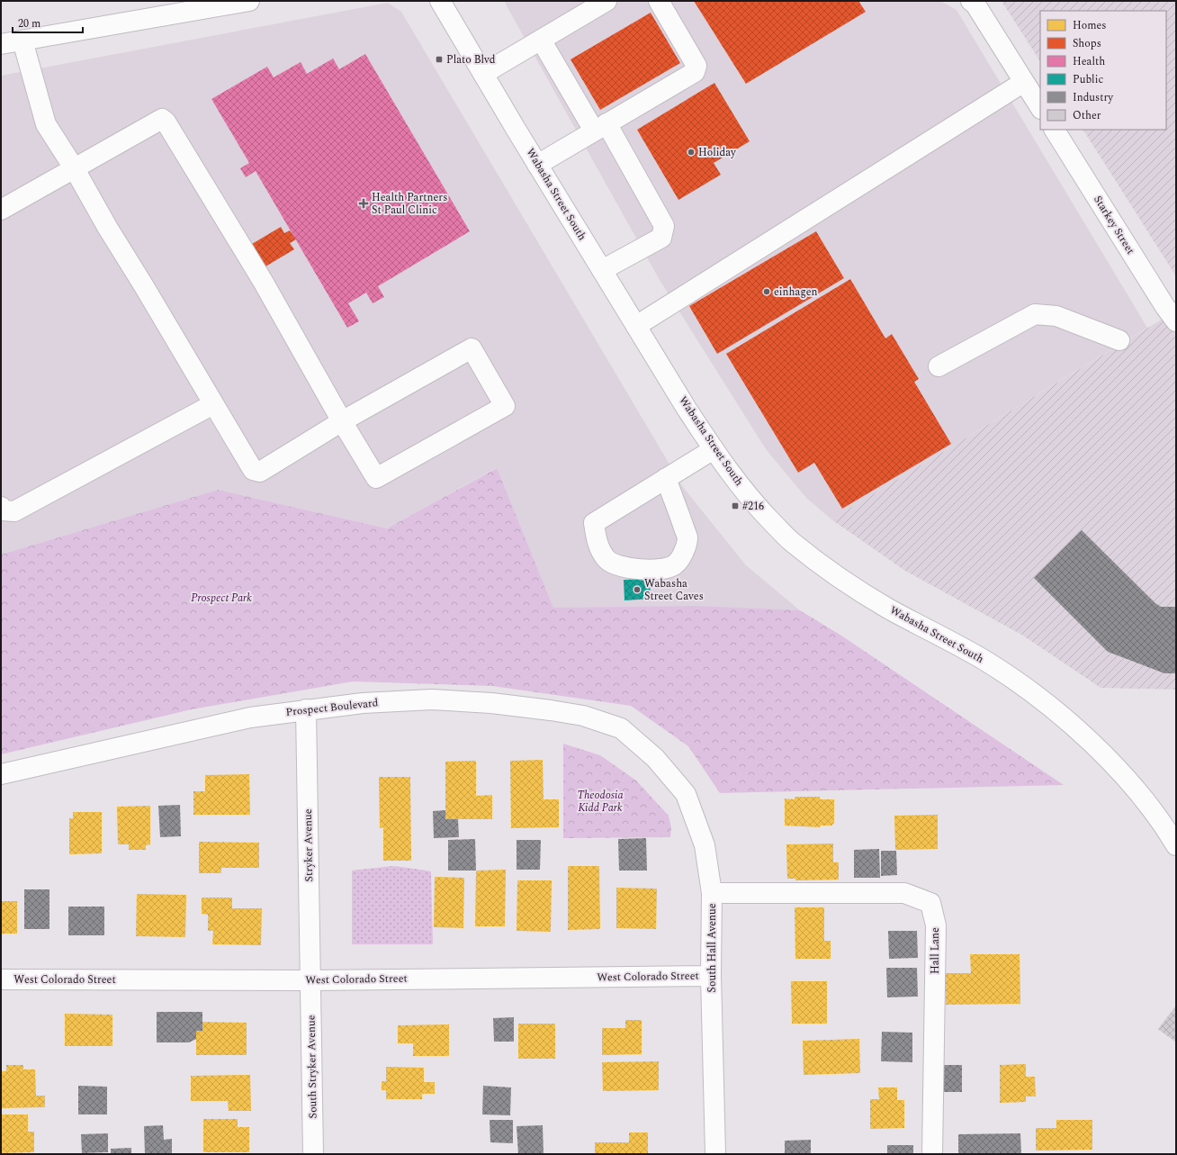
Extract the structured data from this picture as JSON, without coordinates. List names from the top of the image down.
{
  "streets": {
    "street": [
      "Wabasha Street South",
      "Starkey Street",
      "Prospect Boulevard",
      "Stryker Avenue",
      "South Hall Avenue",
      "Hall Lane",
      "West Colorado Street",
      "South Stryker Avenue"
    ]
  },
  "crossings": [
    ["Prospect Boulevard", "Stryker Avenue"],
    ["Prospect Boulevard", "South Hall Avenue"],
    ["Stryker Avenue", "West Colorado Street"],
    ["Stryker Avenue", "South Stryker Avenue"],
    ["South Hall Avenue", "Hall Lane"],
    ["South Hall Avenue", "West Colorado Street"],
    ["West Colorado Street", "South Stryker Avenue"]
  ],
  "parks": ["Prospect Park", "Theodosia Kidd Park"],
  "places": {
    "transit": ["Plato Blvd", "#216"],
    "other": ["Holiday", "einhagen", "Wabasha Street Caves"],
    "health": ["Health Partners St Paul Clinic"]
  },
  "legend": [
    "Homes",
    "Shops",
    "Health",
    "Public",
    "Industry",
    "Other"
  ],
  "scale_bar": "20 m"
}
